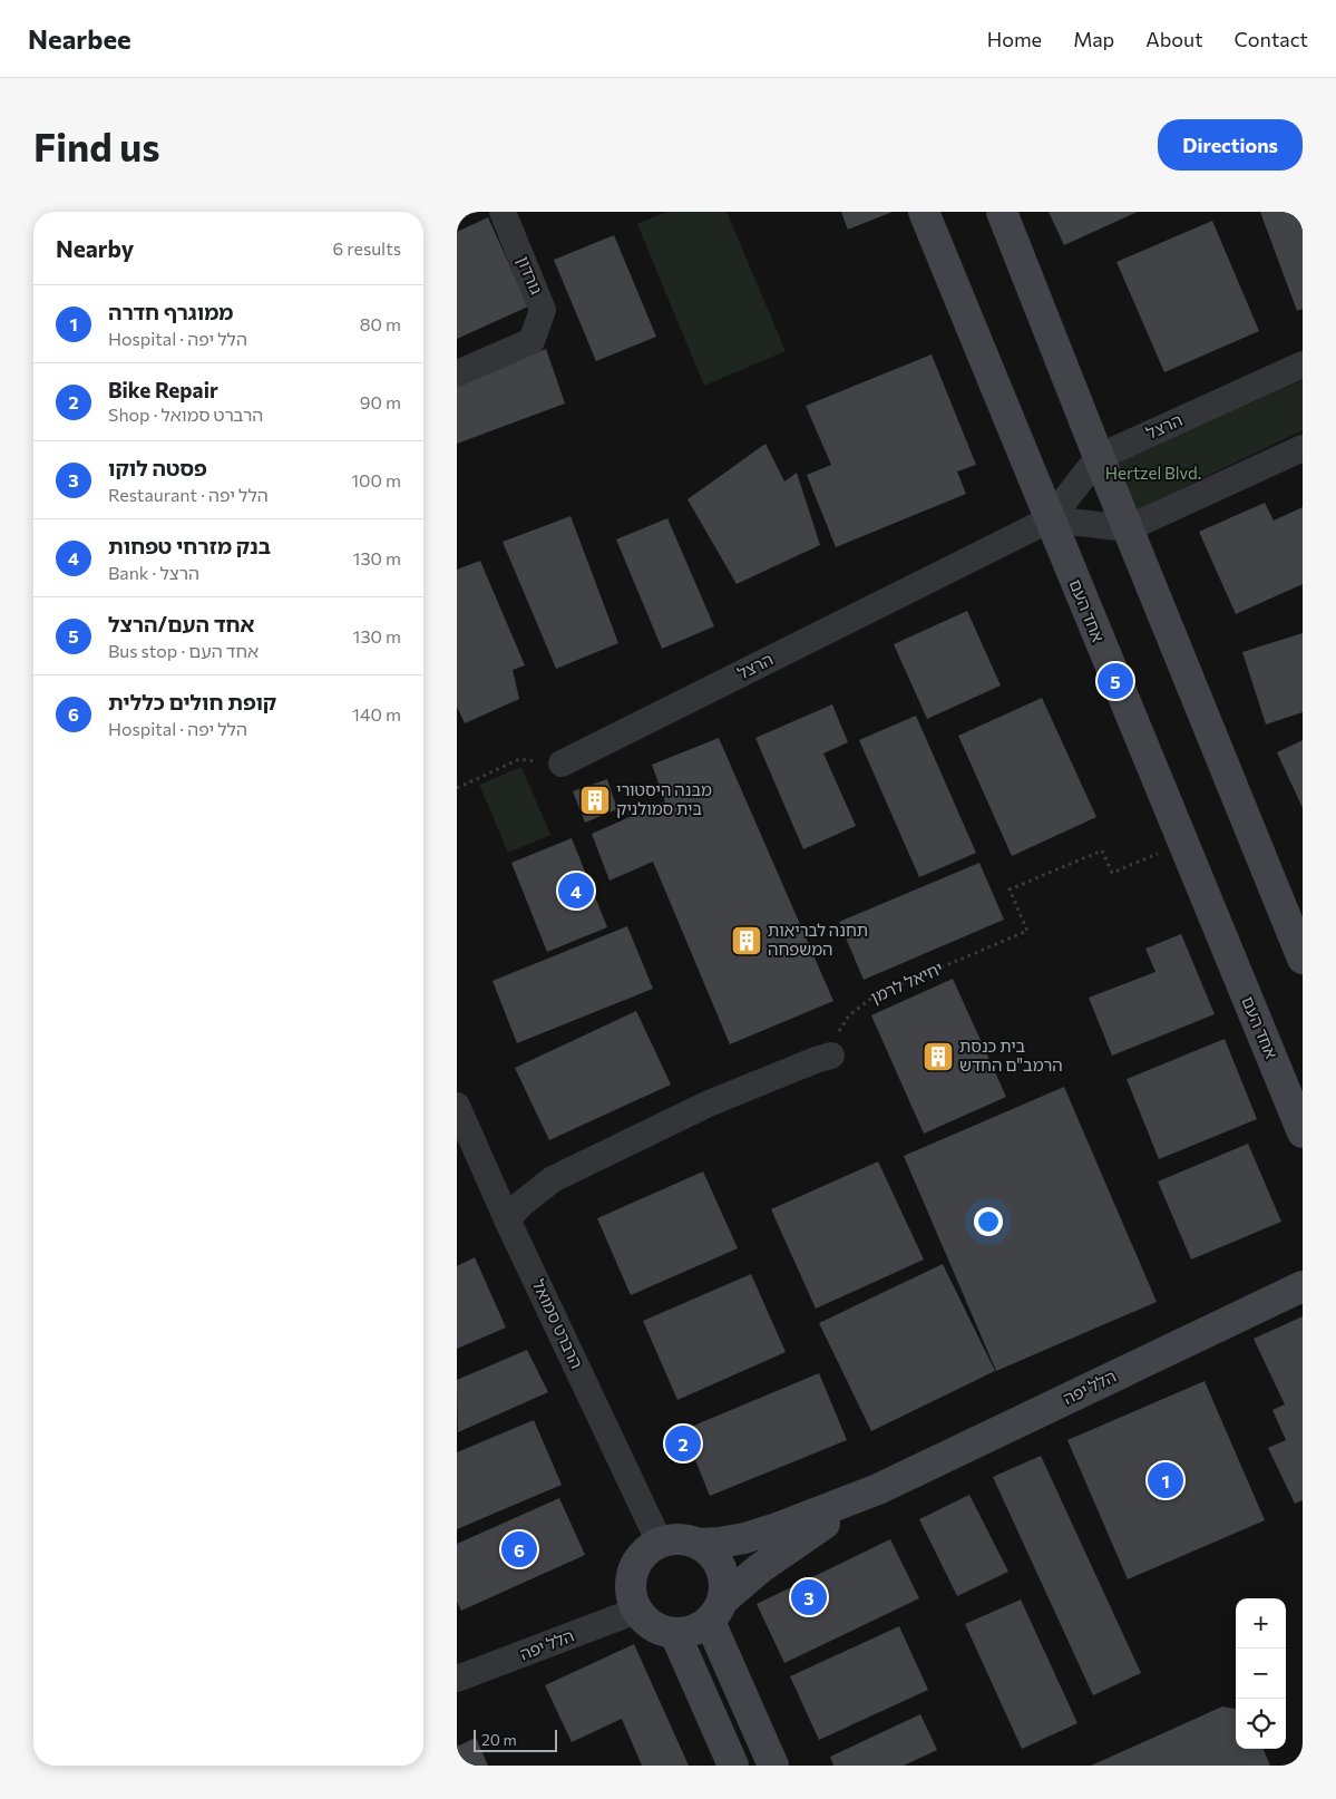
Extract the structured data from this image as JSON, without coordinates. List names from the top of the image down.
{
  "streets": {
    "street": [
      "גורדון",
      "הרצל",
      "אחד העם",
      "הרברט סמואל",
      "הלל יפה"
    ],
    "path": ["יחיאל לרמן"]
  },
  "crossings": [
    ["הרצל", "אחד העם"],
    ["אחד העם", "יחיאל לרמן"],
    ["הרברט סמואל", "הלל יפה"]
  ],
  "parks": ["Hertzel Blvd."],
  "places": {
    "building": ["מבנה היסטורי בית סמולניק", "תחנה לבריאות המשפחה", "בית כנסת הרמב\"ם החדש"]
  },
  "scale_bar": "20 m",
  "page": {
    "header": "Nearbee",
    "nav": [
      "Home",
      "Map",
      "About",
      "Contact"
    ],
    "buttons": "Directions",
    "title": "Find us",
    "heading": ["Nearby", "6 results"],
    "list": [
      {
        "mark": "1",
        "name": "ממוגרף חדרה",
        "note": "Hospital · הלל יפה",
        "value": "80 m"
      },
      {
        "mark": "2",
        "name": "Bike Repair",
        "note": "Shop · הרברט סמואל",
        "value": "90 m"
      },
      {
        "mark": "3",
        "name": "פסטה לוקו",
        "note": "Restaurant · הלל יפה",
        "value": "100 m"
      },
      {
        "mark": "4",
        "name": "בנק מזרחי טפחות",
        "note": "Bank · הרצל",
        "value": "130 m"
      },
      {
        "mark": "5",
        "name": "אחד העם/הרצל",
        "note": "Bus stop · אחד העם",
        "value": "130 m"
      },
      {
        "mark": "6",
        "name": "קופת חולים כללית",
        "note": "Hospital · הלל יפה",
        "value": "140 m"
      }
    ],
    "pins": [
      "5",
      "4",
      "2",
      "1",
      "6",
      "3"
    ],
    "map_buttons": ["+", "−"],
    "scale": "20 m"
  }
}
